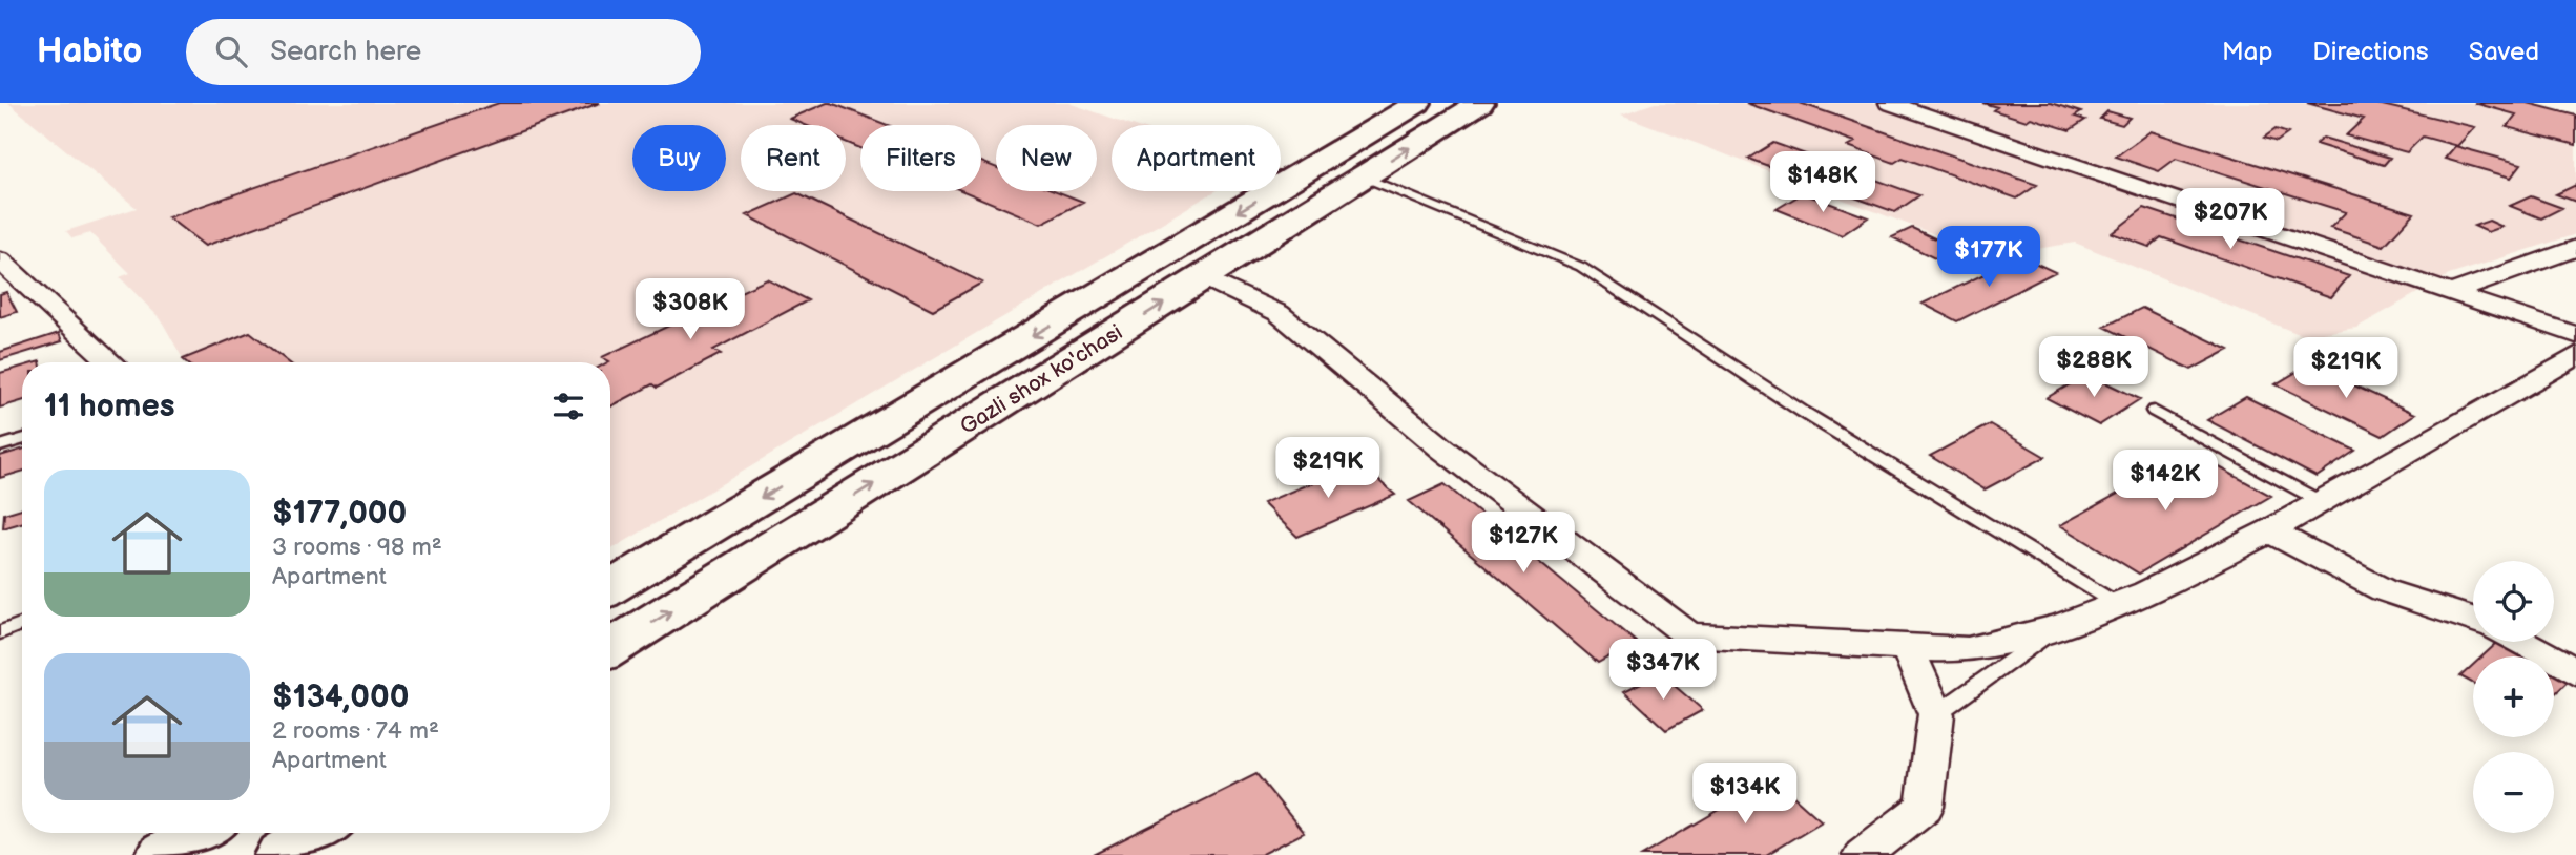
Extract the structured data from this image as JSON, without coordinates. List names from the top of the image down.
{
  "streets": {
    "highway": ["Gazli shox ko'chasi"]
  },
  "page": {
    "header": "Habito",
    "search": "Search here",
    "nav": ["Map", "Directions", "Saved"],
    "chip": [
      "Buy",
      "Rent",
      "Filters",
      "New",
      "Apartment"
    ],
    "price": [
      "$148K",
      "$207K",
      "$177K",
      "$308K",
      "$288K",
      "$219K",
      "$219K",
      "$142K",
      "$127K",
      "$347K",
      "$134K"
    ],
    "heading": "11 homes",
    "list": [
      {
        "name": "$177,000",
        "note": "3 rooms · 98 m² · Apartment"
      },
      {
        "name": "$134,000",
        "note": "2 rooms · 74 m² · Apartment"
      }
    ],
    "map_buttons": ["+", "−"]
  }
}
